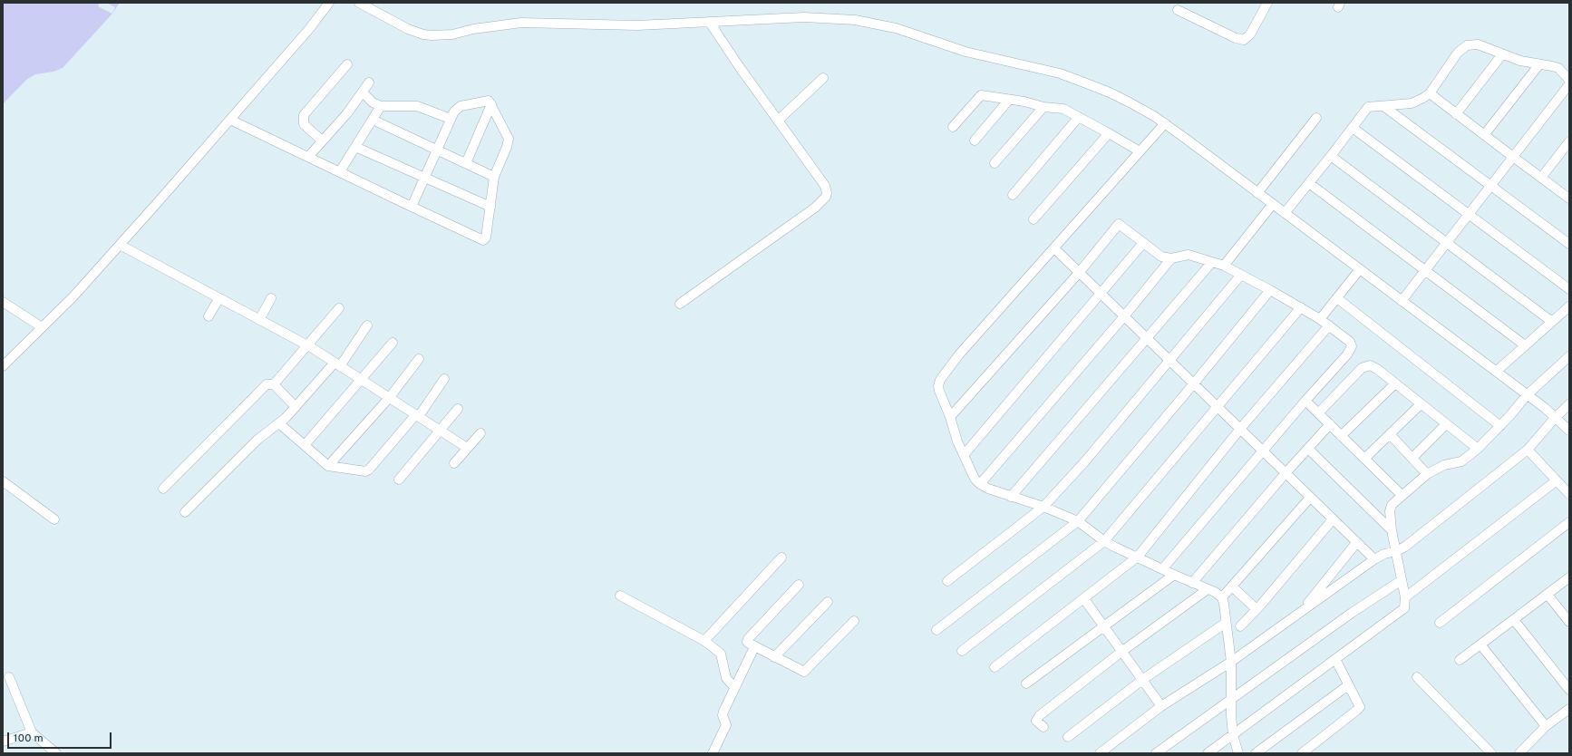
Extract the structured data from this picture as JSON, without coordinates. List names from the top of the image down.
{
  "scale_bar": "100 m"
}
